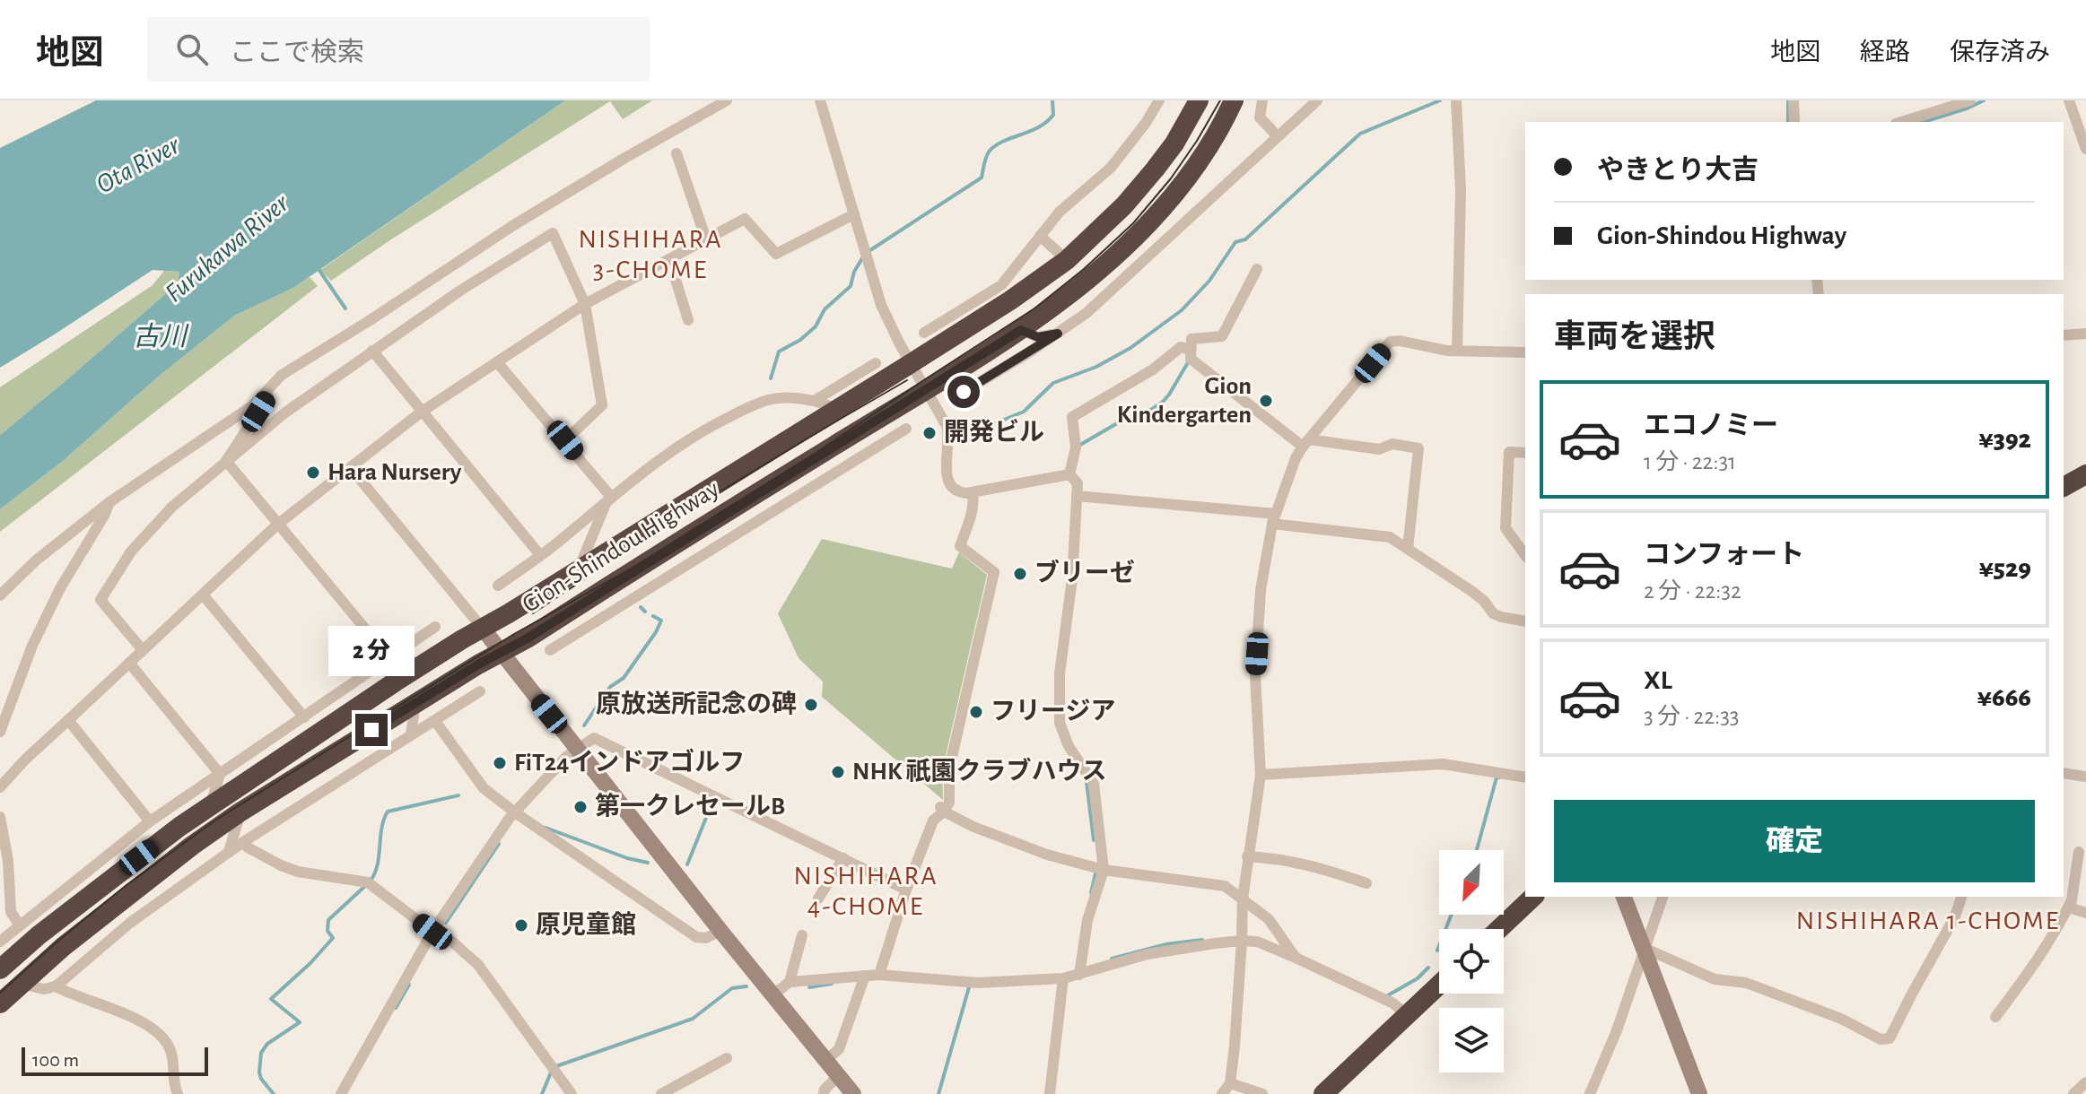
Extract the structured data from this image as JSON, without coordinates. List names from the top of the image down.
{
  "streets": {
    "highway": ["Gion-Shindou Highway"]
  },
  "districts": ["NISHIHARA 3-CHOME", "NISHIHARA 4-CHOME", "NISHIHARA 1-CHOME"],
  "water": ["Ota River", "Furukawa River", "古川"],
  "places": [
    "Gion Kindergarten",
    "開発ビル",
    "Hara Nursery",
    "ブリーゼ",
    "原放送所記念の碑",
    "フリージア",
    "FiT24インドアゴルフ",
    "NHK 祇園クラブハウス",
    "第一クレセールB",
    "原児童館"
  ],
  "scale_bar": "100 m",
  "north": "bottom left",
  "page": {
    "header": "地図",
    "search": "ここで検索",
    "nav": ["地図", "経路", "保存済み"],
    "banner": ["やきとり大吉", "Gion-Shindou Highway"],
    "heading": "車両を選択",
    "list": [
      {
        "name": "エコノミー",
        "note": "1 分 · 22:31",
        "value": "¥392"
      },
      {
        "name": "コンフォート",
        "note": "2 分 · 22:32",
        "value": "¥529"
      },
      {
        "name": "XL",
        "note": "3 分 · 22:33",
        "value": "¥666"
      }
    ],
    "bubble": "2 分",
    "buttons": "確定",
    "scale": "100 m"
  }
}
